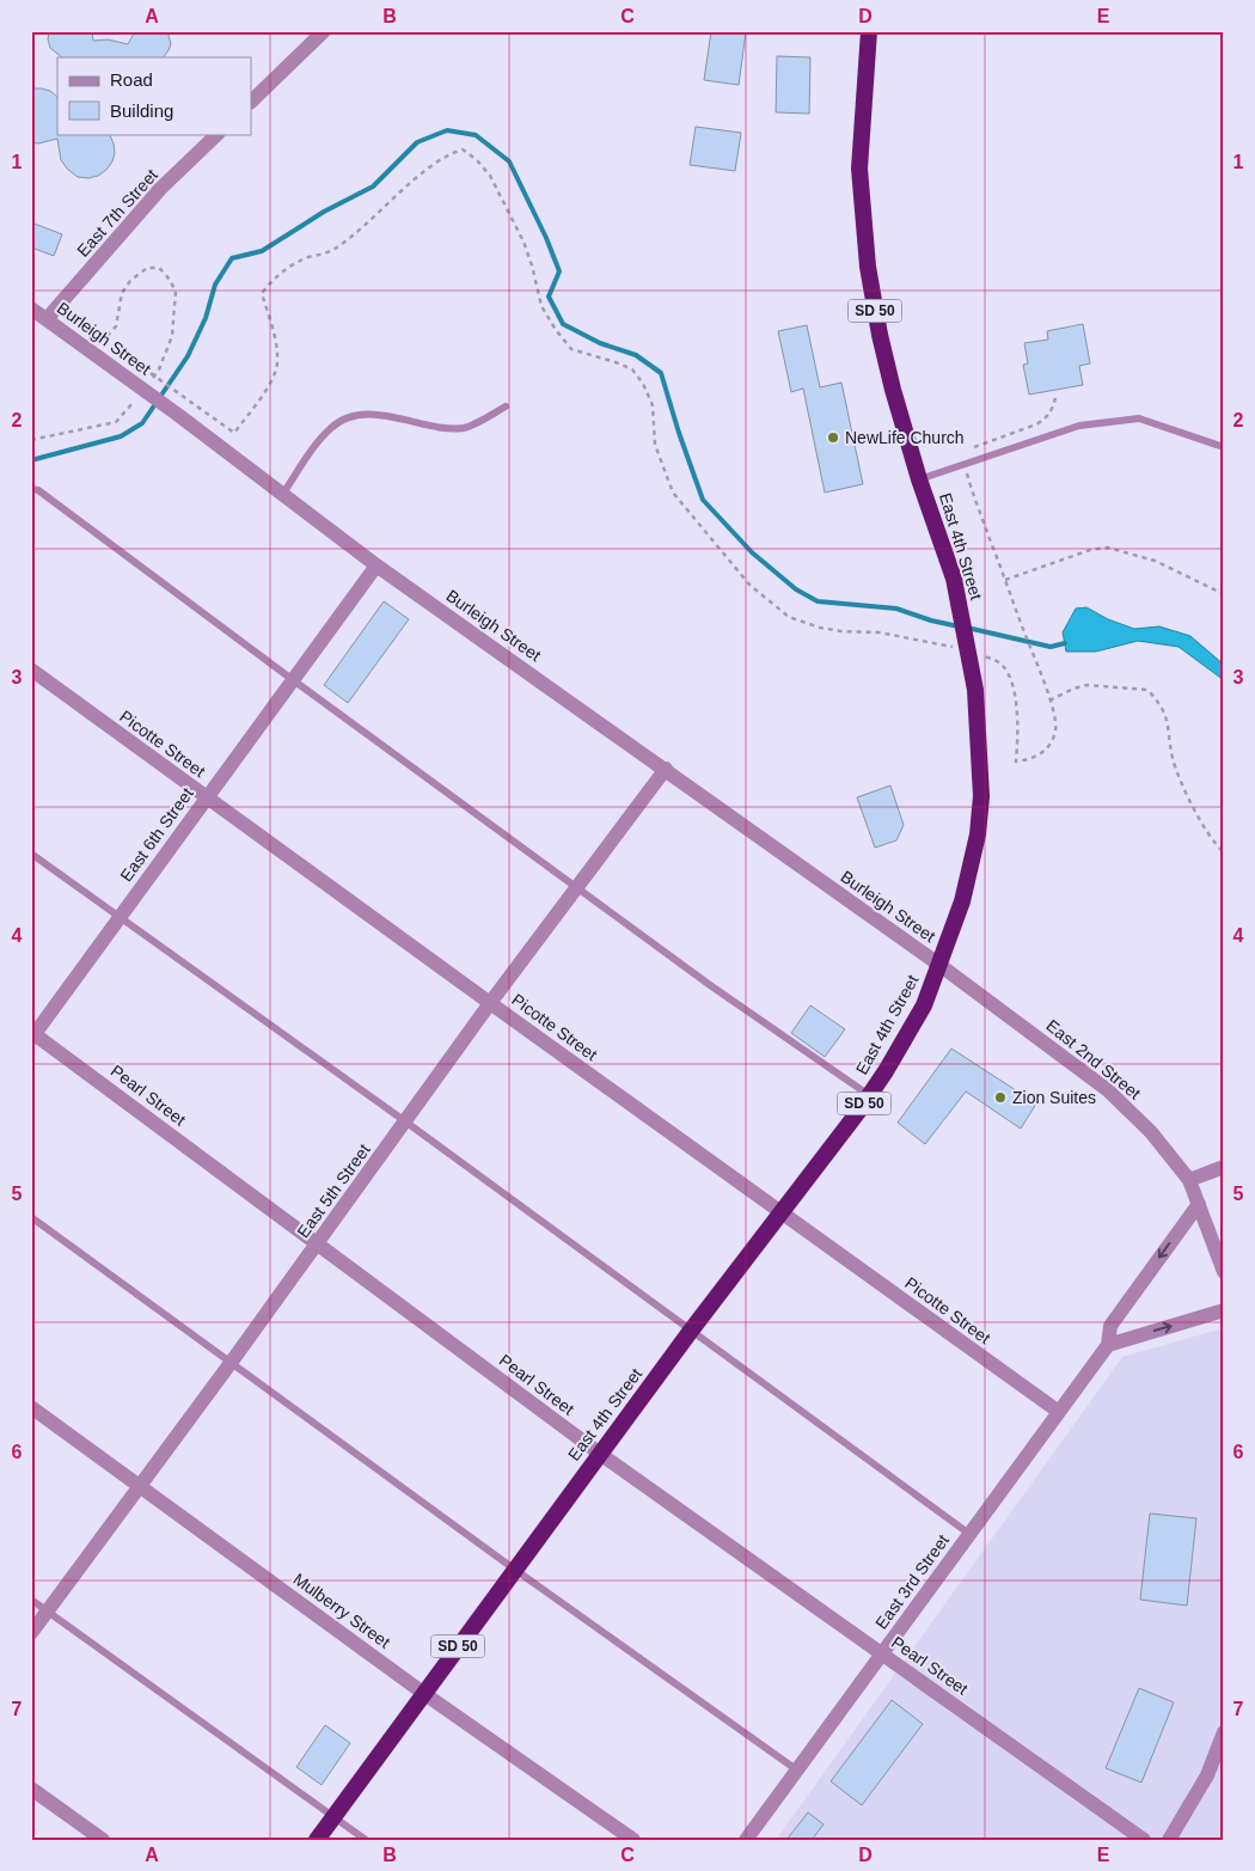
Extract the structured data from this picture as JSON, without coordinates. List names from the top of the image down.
{
  "streets": {
    "highway": ["SD 50", "East 4th Street"],
    "street": [
      "East 7th Street",
      "Burleigh Street",
      "Picotte Street",
      "East 6th Street",
      "East 2nd Street",
      "Pearl Street",
      "East 5th Street",
      "East 3rd Street",
      "Mulberry Street"
    ]
  },
  "crossings": [
    ["East 7th Street", "Burleigh Street"],
    ["Burleigh Street", "East 4th Street"],
    ["Burleigh Street", "East 6th Street"],
    ["Burleigh Street", "East 2nd Street"],
    ["Burleigh Street", "East 5th Street"],
    ["East 4th Street", "Picotte Street"],
    ["East 4th Street", "East 2nd Street"],
    ["East 4th Street", "Pearl Street"],
    ["East 4th Street", "Mulberry Street"],
    ["Picotte Street", "East 6th Street"],
    ["Picotte Street", "East 5th Street"],
    ["Picotte Street", "East 3rd Street"],
    ["East 6th Street", "Pearl Street"],
    ["East 2nd Street", "East 3rd Street"],
    ["Pearl Street", "East 5th Street"],
    ["Pearl Street", "East 3rd Street"],
    ["East 5th Street", "Mulberry Street"]
  ],
  "places": ["NewLife Church", "Zion Suites"],
  "legend": ["Road", "Building"],
  "grid": {
    "columns": [
      "A",
      "B",
      "C",
      "D",
      "E"
    ],
    "rows": [
      "1",
      "2",
      "3",
      "4",
      "5",
      "6",
      "7"
    ]
  }
}
